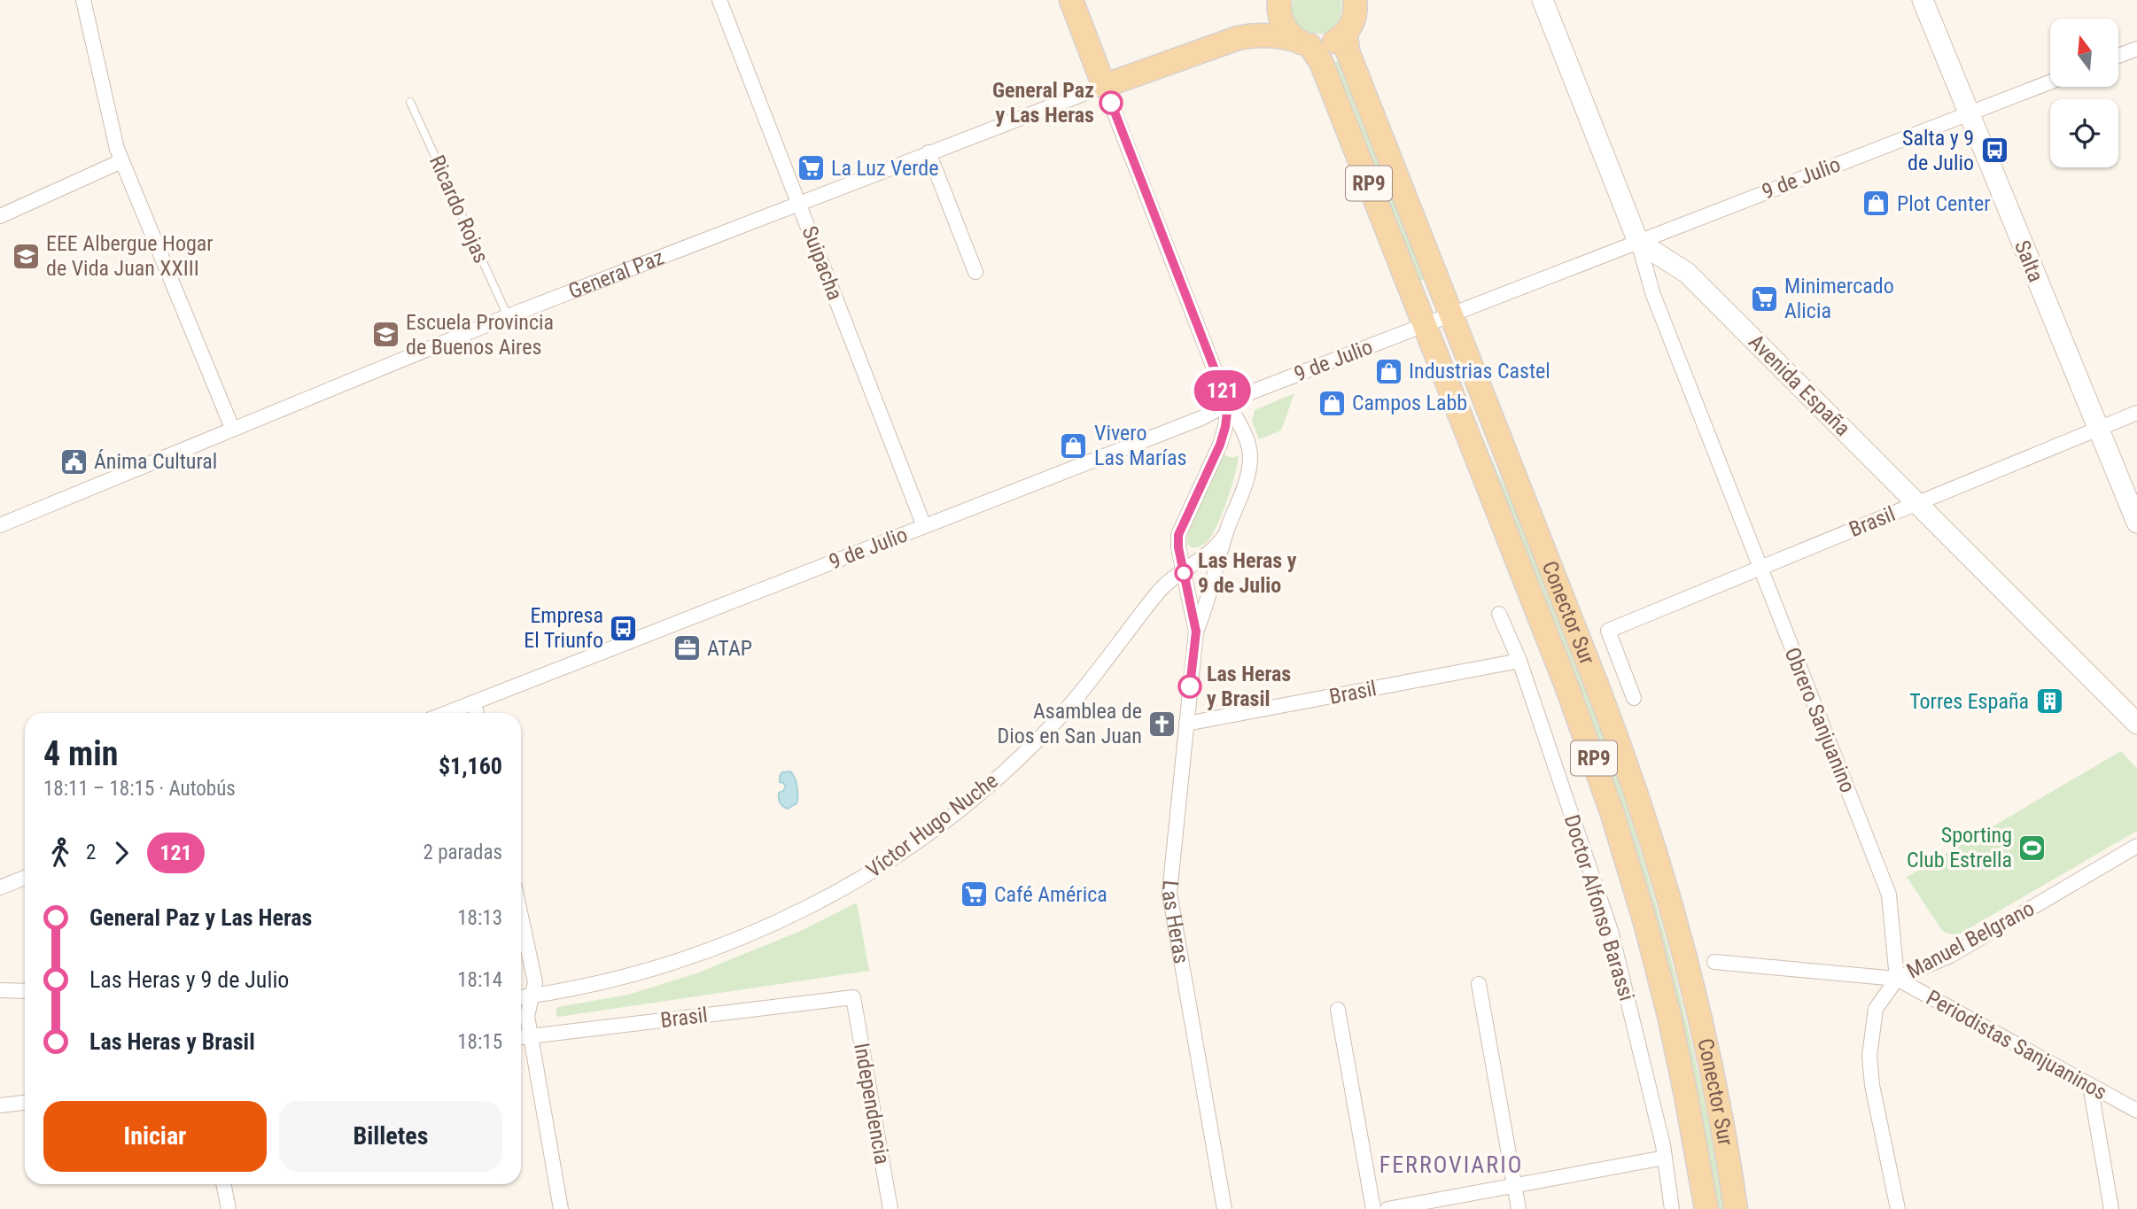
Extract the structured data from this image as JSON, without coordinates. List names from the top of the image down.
{
  "streets": {
    "main road": [
      "RP9",
      "Salta",
      "General Paz",
      "Avenida España",
      "Conector Sur",
      "Las Heras"
    ],
    "street": [
      "9 de Julio",
      "Suipacha",
      "Brasil",
      "Obrero Sanjuanino",
      "Víctor Hugo Nuche",
      "Doctor Alfonso Barassi",
      "Manuel Belgrano",
      "Periodistas Sanjuaninos",
      "Independencia"
    ],
    "lane": ["Ricardo Rojas"]
  },
  "crossings": [
    ["9 de Julio", "Salta"],
    ["9 de Julio", "Suipacha"],
    ["9 de Julio", "Avenida España"],
    ["9 de Julio", "Conector Sur"],
    ["9 de Julio", "Obrero Sanjuanino"],
    ["9 de Julio", "Las Heras"],
    ["Ricardo Rojas", "General Paz"],
    ["Salta", "Brasil"],
    ["Suipacha", "General Paz"],
    ["General Paz", "Conector Sur"],
    ["General Paz", "Las Heras"],
    ["Avenida España", "Brasil"],
    ["Avenida España", "Obrero Sanjuanino"],
    ["Brasil", "Obrero Sanjuanino"],
    ["Brasil", "Doctor Alfonso Barassi"],
    ["Brasil", "Las Heras"],
    ["Brasil", "Independencia"],
    ["Obrero Sanjuanino", "Manuel Belgrano"],
    ["Obrero Sanjuanino", "Periodistas Sanjuaninos"],
    ["Víctor Hugo Nuche", "Las Heras"],
    ["Manuel Belgrano", "Periodistas Sanjuaninos"]
  ],
  "districts": ["FERROVIARIO"],
  "places": {
    "other": ["General Paz y Las Heras", "Las Heras y 9 de Julio", "Las Heras y Brasil"],
    "bus stop": ["Salta y 9 de Julio", "Empresa El Triunfo"],
    "supermarket": ["La Luz Verde", "Minimercado Alicia", "Café América"],
    "shop": [
      "Plot Center",
      "Industrias Castel",
      "Campos Labb",
      "Vivero Las Marías"
    ],
    "school or university": ["EEE Albergue Hogar de Vida Juan XXIII", "Escuela Provincia de Buenos Aires"],
    "public building": ["Ánima Cultural"],
    "office": ["ATAP"],
    "building": ["Torres España"],
    "church": ["Asamblea de Dios en San Juan"],
    "sports": ["Sporting Club Estrella"]
  },
  "lines": ["bus line 121"],
  "north": "top",
  "page": {
    "on_map": "121",
    "heading": ["4 min", "18:11 – 18:15 · Autobús", "$1,160"],
    "legs": ["2", "121", "2 paradas"],
    "list": [
      {
        "name": "General Paz y Las Heras",
        "value": "18:13"
      },
      {
        "name": "Las Heras y 9 de Julio",
        "value": "18:14"
      },
      {
        "name": "Las Heras y Brasil",
        "value": "18:15"
      }
    ],
    "buttons": ["Iniciar", "Billetes"]
  }
}
